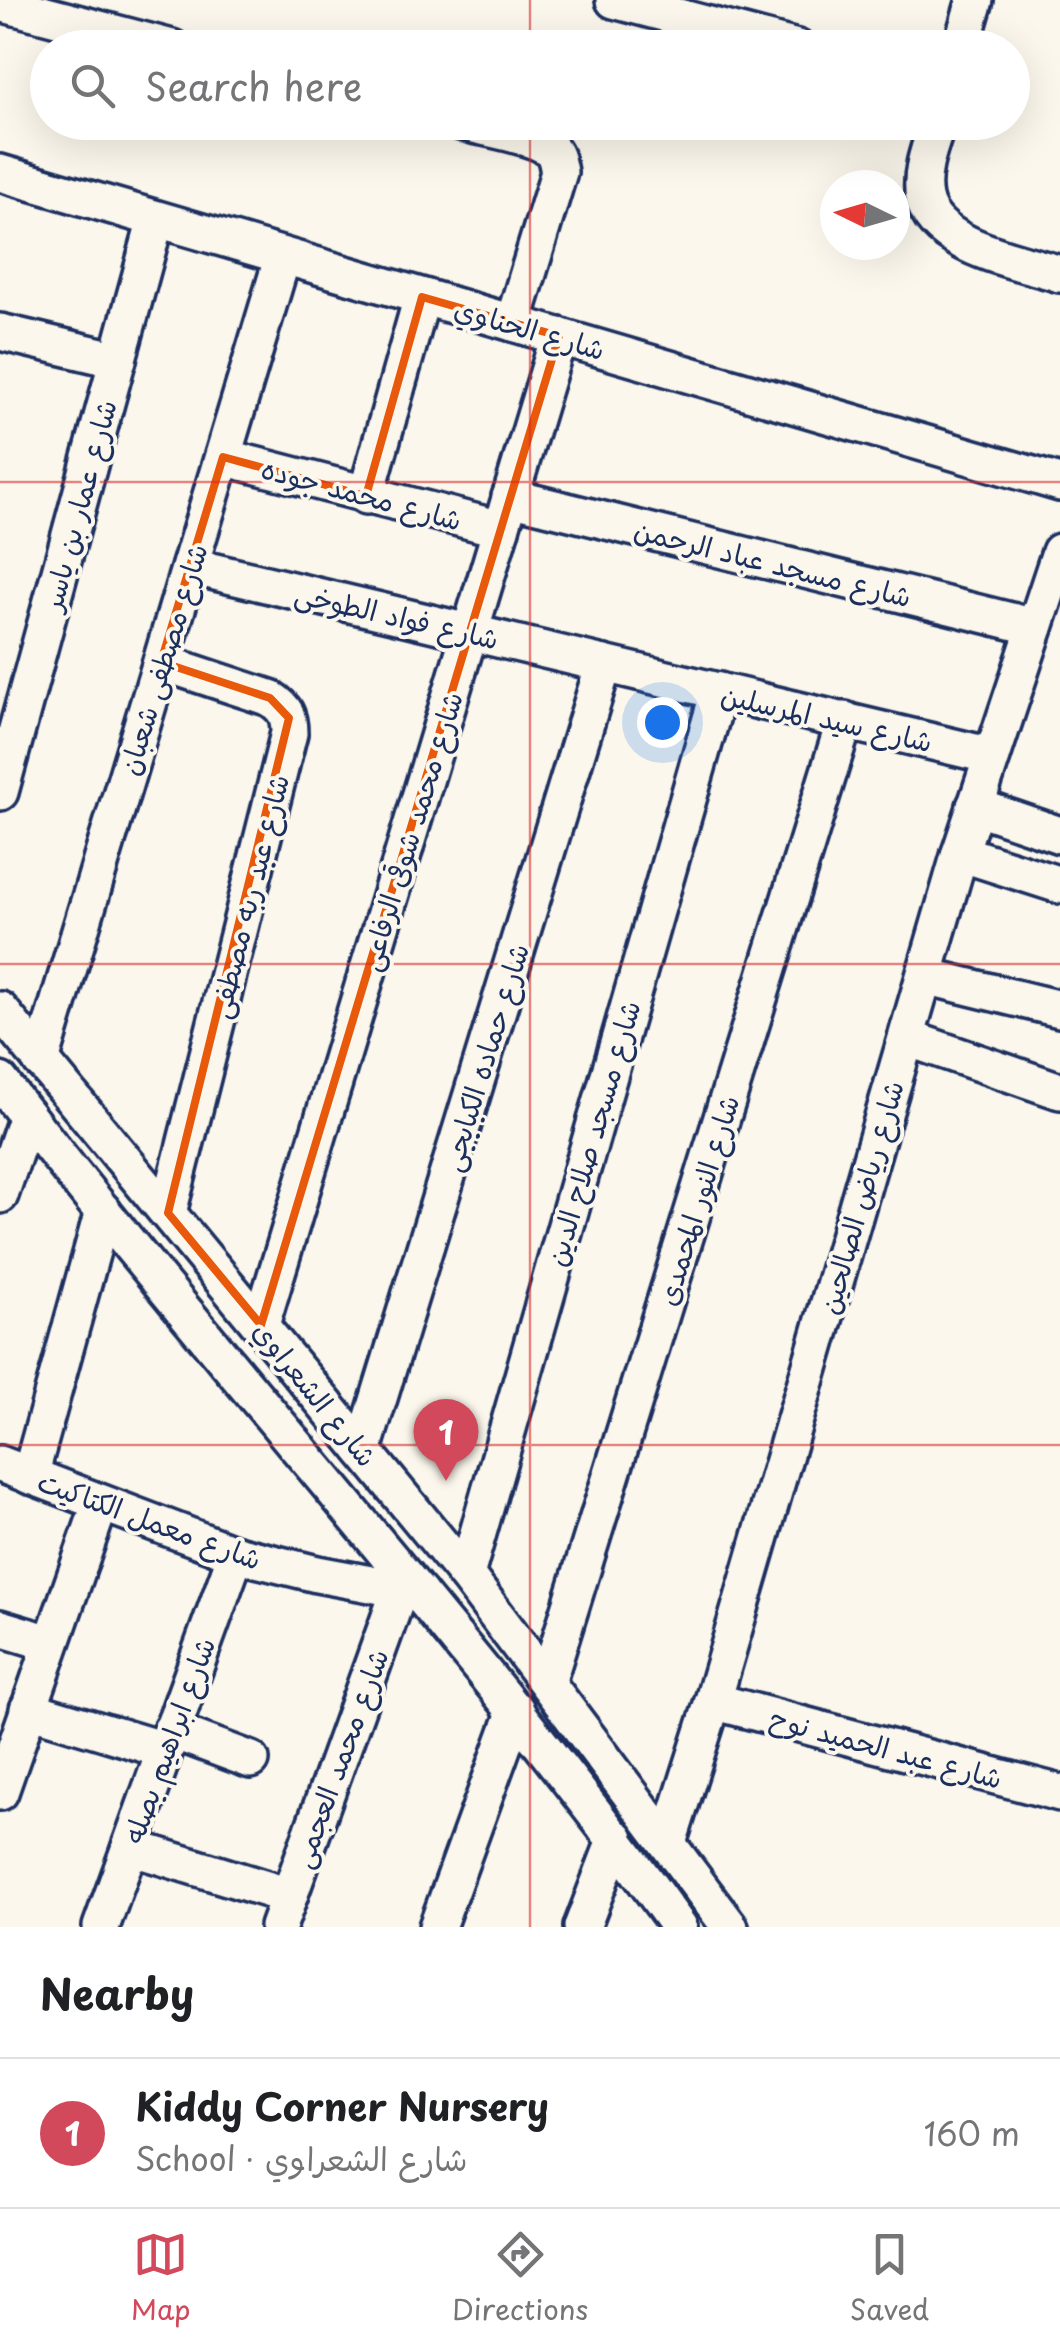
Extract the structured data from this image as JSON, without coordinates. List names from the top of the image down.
{
  "streets": {
    "street": [
      "شارع الحناوي",
      "شارع محمد جوده",
      "شارع عمار بن ياسر",
      "شارع مسجد عباد الرحمن",
      "شارع فواد الطوخى",
      "شارع مصطفى شعبان",
      "شارع سيد المرسلين",
      "شارع محمد شوقى الرفاعى",
      "شارع عبد ربه مصطفى",
      "شارع حماده الكبابجى",
      "شارع مسجد صلاح الدين",
      "شارع رياض الصالحين",
      "شارع النور المحمدى",
      "شارع الشعراوي",
      "شارع معمل الكتاكيت",
      "شارع ابراهيم بصله",
      "شارع عبد الحميد نوح",
      "شارع محمد العجمى"
    ]
  },
  "crossings": [
    ["شارع الحناوي", "شارع عمار بن ياسر"],
    ["شارع الحناوي", "شارع مصطفى شعبان"],
    ["شارع الحناوي", "شارع محمد شوقى الرفاعى"],
    ["شارع محمد جوده", "شارع مسجد عباد الرحمن"],
    ["شارع محمد جوده", "شارع مصطفى شعبان"],
    ["شارع محمد جوده", "شارع محمد شوقى الرفاعى"],
    ["شارع مسجد عباد الرحمن", "شارع محمد شوقى الرفاعى"],
    ["شارع مسجد عباد الرحمن", "شارع رياض الصالحين"],
    ["شارع فواد الطوخى", "شارع مصطفى شعبان"],
    ["شارع فواد الطوخى", "شارع سيد المرسلين"],
    ["شارع فواد الطوخى", "شارع محمد شوقى الرفاعى"],
    ["شارع فواد الطوخى", "شارع حماده الكبابجى"],
    ["شارع مصطفى شعبان", "شارع عبد ربه مصطفى"],
    ["شارع مصطفى شعبان", "شارع الشعراوي"],
    ["شارع سيد المرسلين", "شارع حماده الكبابجى"],
    ["شارع سيد المرسلين", "شارع مسجد صلاح الدين"],
    ["شارع سيد المرسلين", "شارع رياض الصالحين"],
    ["شارع سيد المرسلين", "شارع النور المحمدى"],
    ["شارع محمد شوقى الرفاعى", "شارع الشعراوي"],
    ["شارع عبد ربه مصطفى", "شارع الشعراوي"],
    ["شارع حماده الكبابجى", "شارع الشعراوي"],
    ["شارع مسجد صلاح الدين", "شارع الشعراوي"],
    ["شارع رياض الصالحين", "شارع الشعراوي"],
    ["شارع رياض الصالحين", "شارع عبد الحميد نوح"],
    ["شارع النور المحمدى", "شارع الشعراوي"],
    ["شارع الشعراوي", "شارع معمل الكتاكيت"],
    ["شارع الشعراوي", "شارع محمد العجمى"],
    ["شارع معمل الكتاكيت", "شارع ابراهيم بصله"],
    ["شارع معمل الكتاكيت", "شارع محمد العجمى"]
  ],
  "north": "left",
  "page": {
    "search": "Search here",
    "pins": "1",
    "heading": "Nearby",
    "list": [
      {
        "mark": "1",
        "name": "Kiddy Corner Nursery",
        "note": "School · شارع الشعراوي",
        "value": "160 m"
      }
    ],
    "nav": ["Map", "Directions", "Saved"]
  }
}
